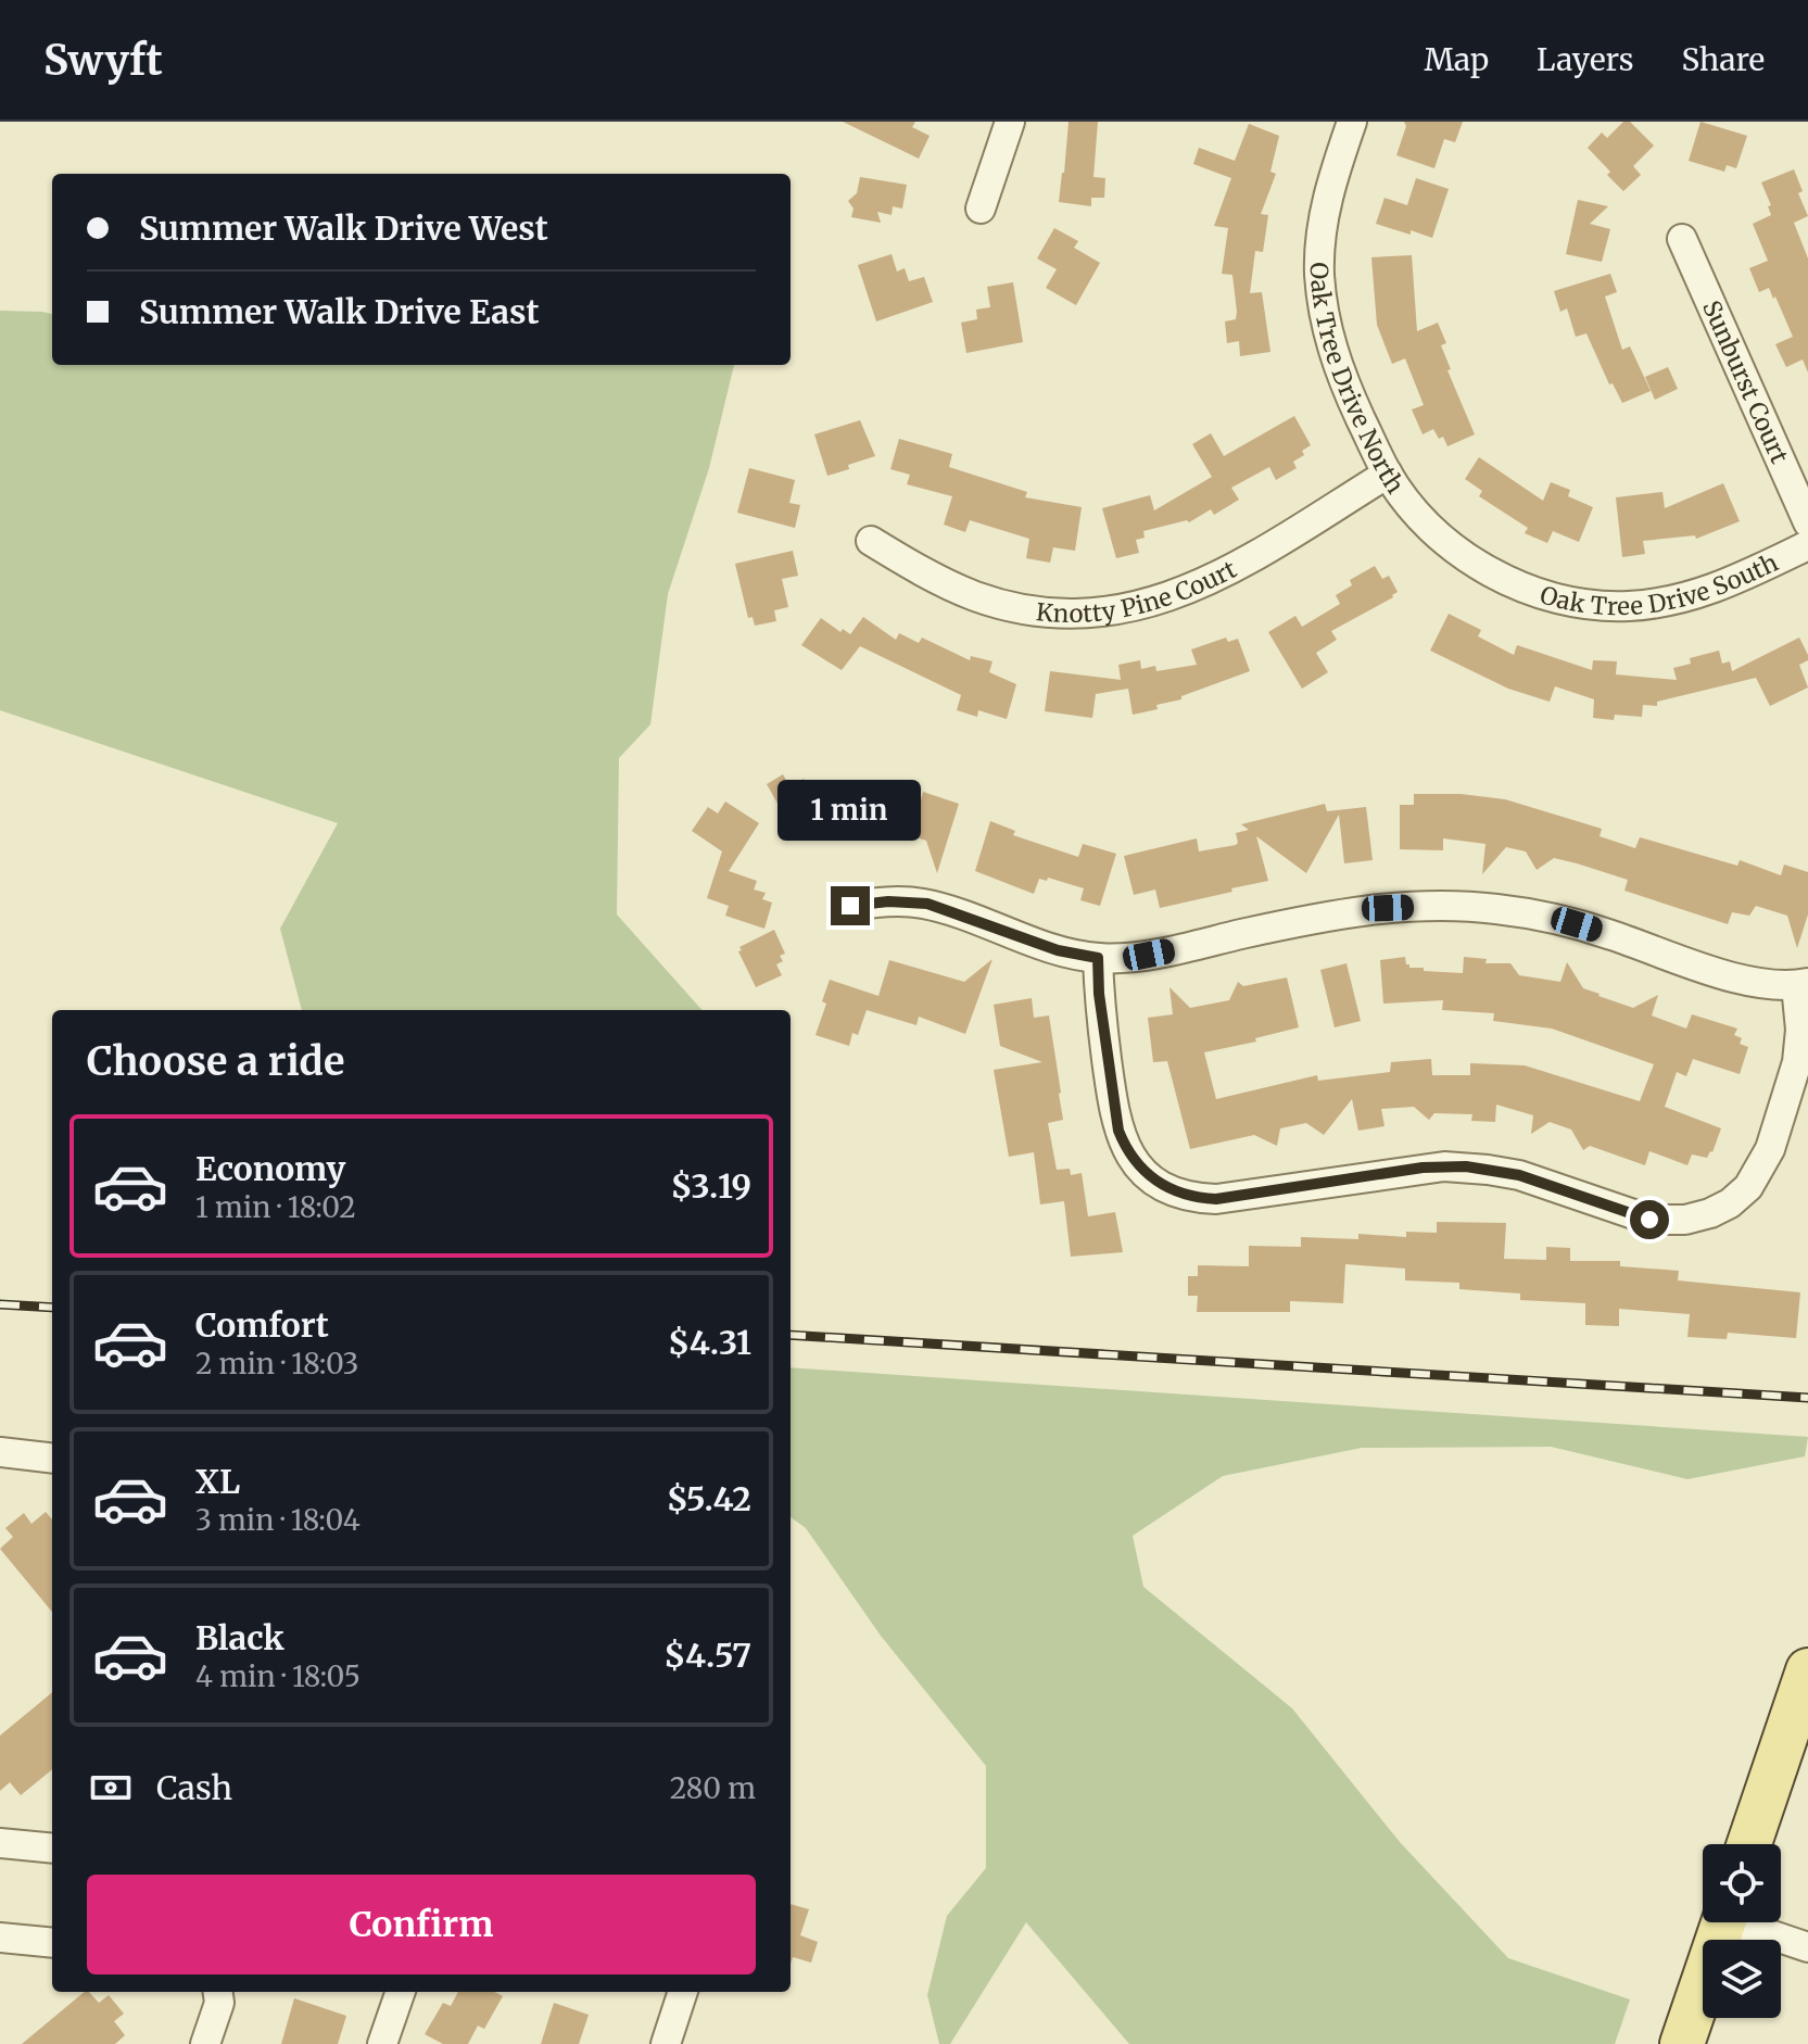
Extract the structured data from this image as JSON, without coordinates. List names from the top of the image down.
{
  "streets": {
    "street": [
      "Oak Tree Drive North",
      "Sunburst Court",
      "Oak Tree Drive South",
      "Knotty Pine Court"
    ]
  },
  "crossings": [
    ["Oak Tree Drive North", "Oak Tree Drive South"],
    ["Oak Tree Drive North", "Knotty Pine Court"]
  ],
  "page": {
    "header": "Swyft",
    "nav": ["Map", "Layers", "Share"],
    "banner": ["Summer Walk Drive West", "Summer Walk Drive East"],
    "bubble": "1 min",
    "heading": "Choose a ride",
    "list": [
      {
        "name": "Economy",
        "note": "1 min · 18:02",
        "value": "$3.19"
      },
      {
        "name": "Comfort",
        "note": "2 min · 18:03",
        "value": "$4.31"
      },
      {
        "name": "XL",
        "note": "3 min · 18:04",
        "value": "$5.42"
      },
      {
        "name": "Black",
        "note": "4 min · 18:05",
        "value": "$4.57"
      }
    ],
    "pay": ["Cash", "280 m"],
    "buttons": "Confirm"
  }
}
